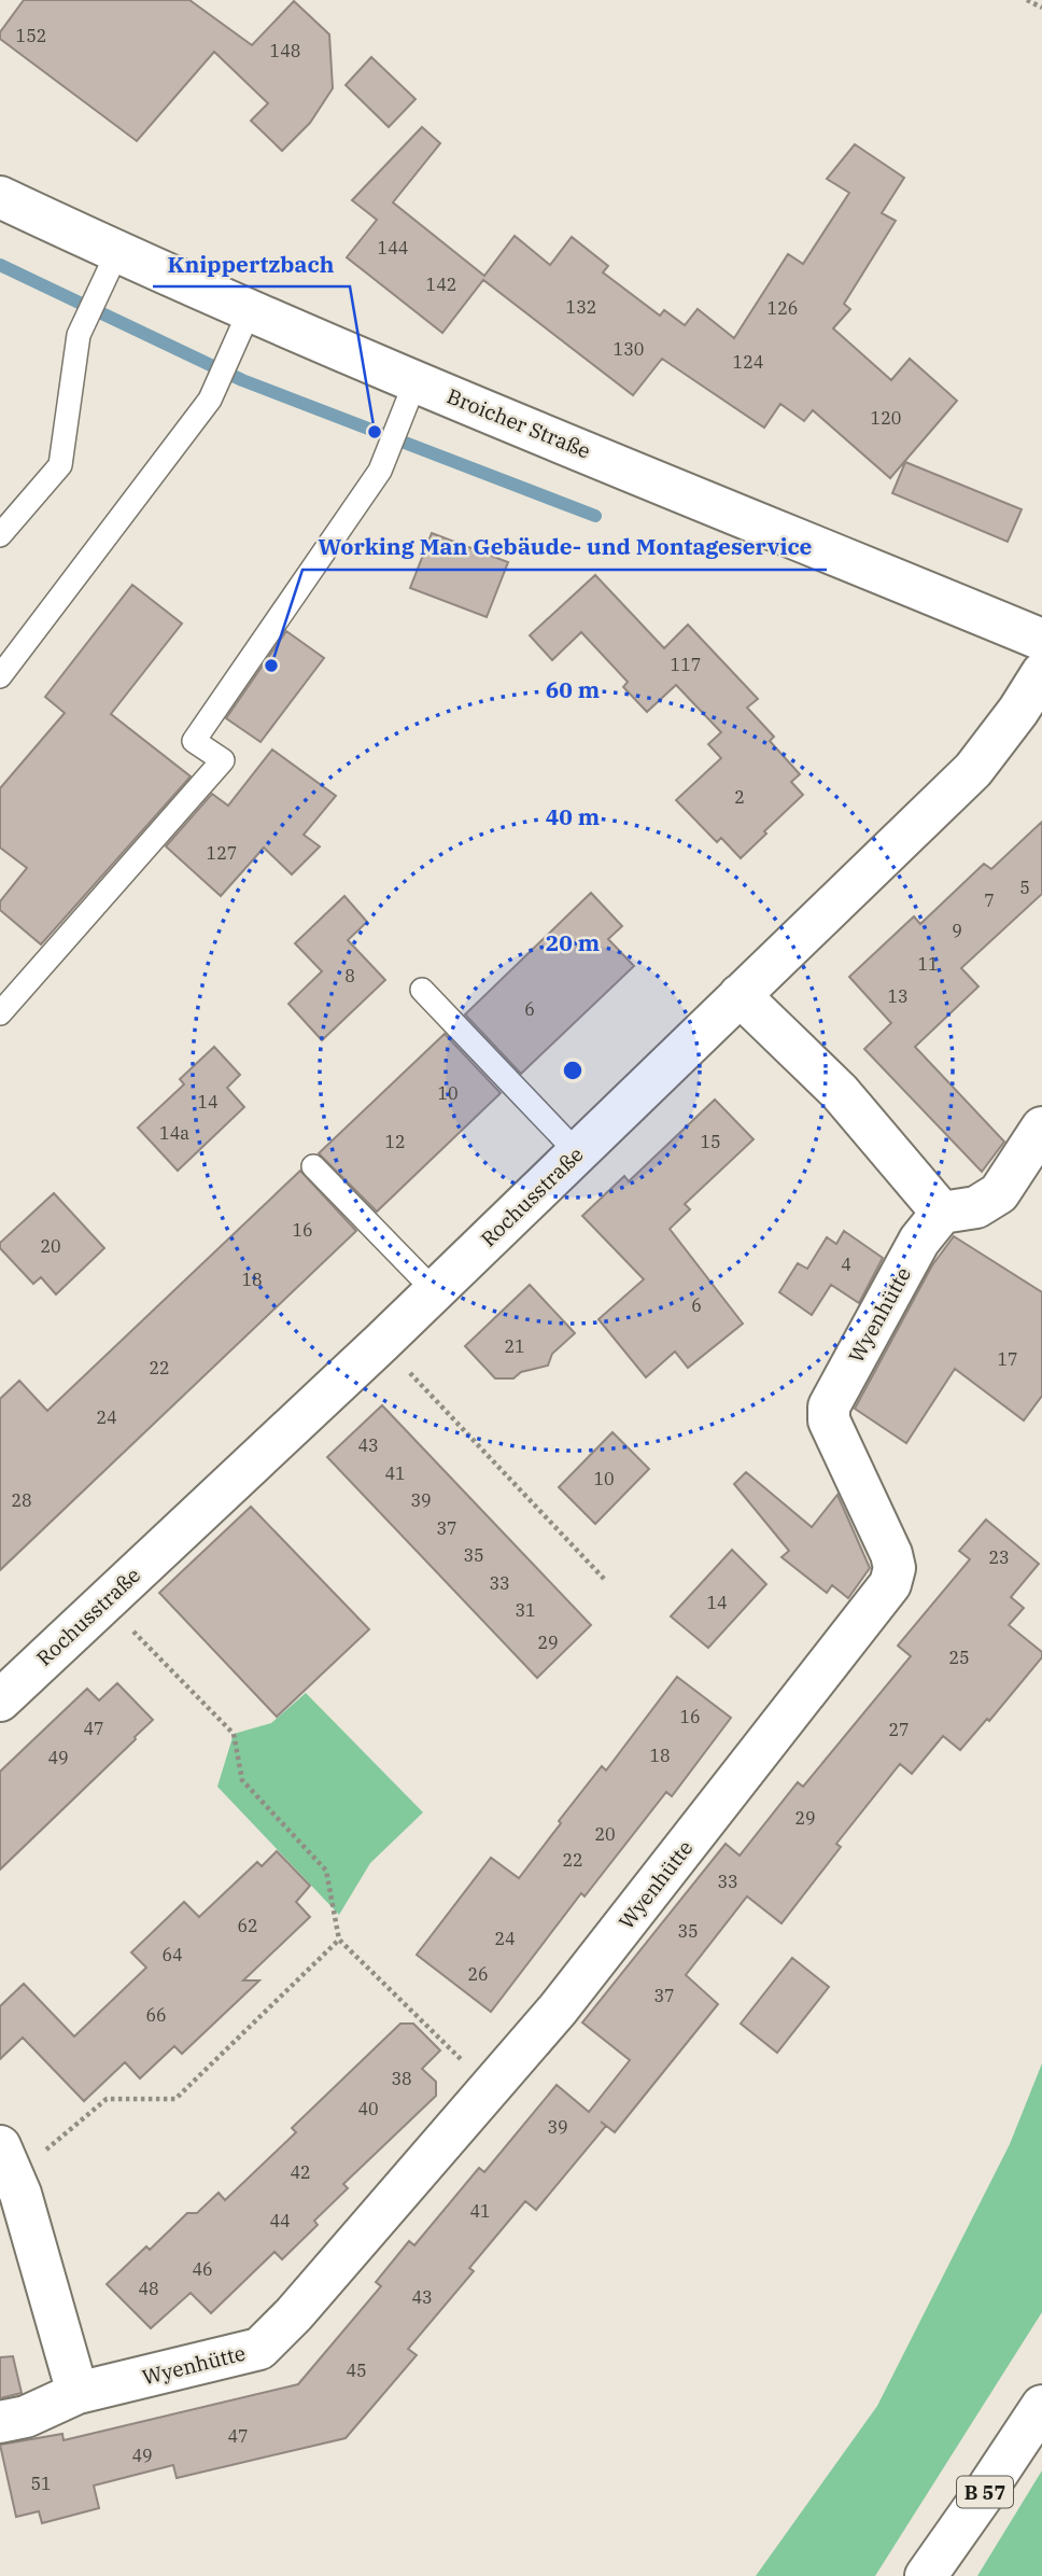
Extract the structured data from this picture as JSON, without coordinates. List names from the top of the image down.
{
  "streets": {
    "street": [
      "Broicher Straße",
      "Rochusstraße",
      "Wyenhütte",
      "B 57"
    ]
  },
  "places": ["Knippertzbach", "Working Man Gebäude- und Montageservice"],
  "house_numbers": [
    "152",
    "148",
    "144",
    "142",
    "132",
    "126",
    "130",
    "124",
    "120",
    "117",
    "2",
    "127",
    "5",
    "7",
    "9",
    "11",
    "8",
    "13",
    "6",
    "10",
    "14",
    "14a",
    "12",
    "15",
    "16",
    "20",
    "4",
    "18",
    "6",
    "21",
    "17",
    "22",
    "24",
    "43",
    "41",
    "10",
    "28",
    "39",
    "37",
    "35",
    "23",
    "33",
    "14",
    "31",
    "29",
    "25",
    "16",
    "47",
    "27",
    "18",
    "49",
    "29",
    "20",
    "22",
    "33",
    "62",
    "35",
    "24",
    "64",
    "26",
    "37",
    "66",
    "38",
    "40",
    "39",
    "42",
    "41",
    "44",
    "46",
    "48",
    "43",
    "45",
    "47",
    "49",
    "51"
  ],
  "rings": ["60 m", "40 m", "20 m"]
}
